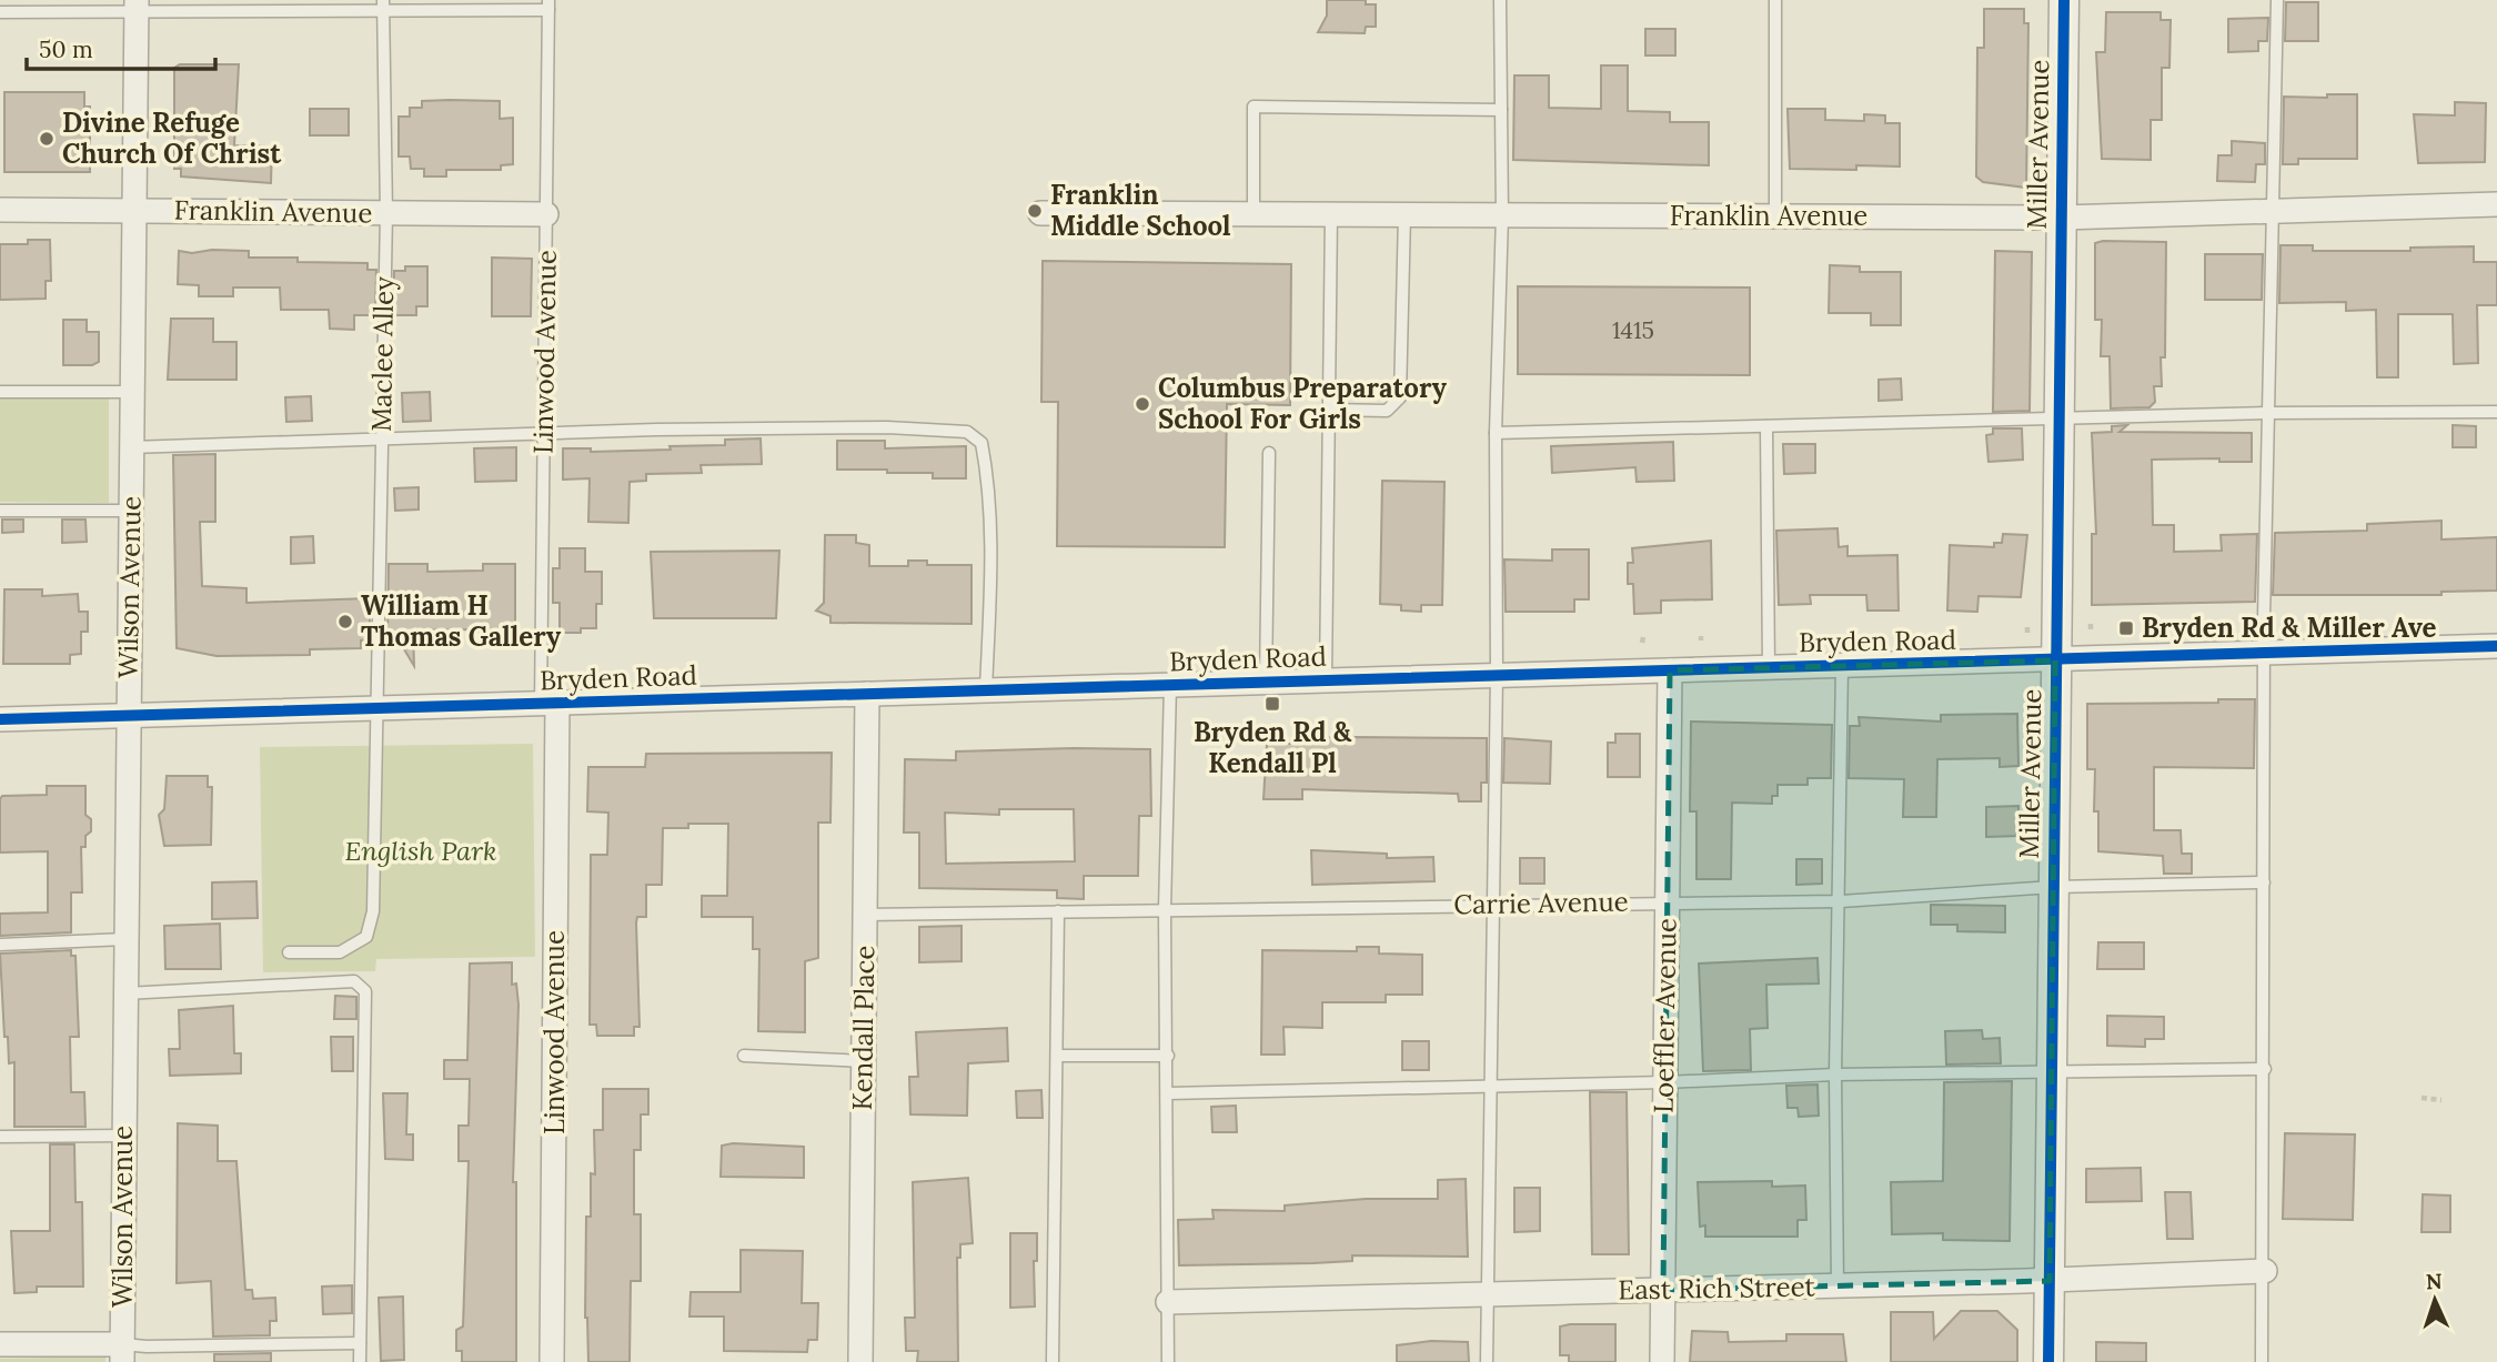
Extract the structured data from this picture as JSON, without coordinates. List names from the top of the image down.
{
  "streets": {
    "street": [
      "Miller Avenue",
      "Franklin Avenue",
      "Linwood Avenue",
      "Wilson Avenue",
      "Bryden Road",
      "Loeffler Avenue",
      "Kendall Place",
      "East Rich Street"
    ],
    "lane": ["Maclee Alley", "Carrie Avenue"]
  },
  "crossings": [
    ["Miller Avenue", "Franklin Avenue"],
    ["Miller Avenue", "Bryden Road"],
    ["Miller Avenue", "Carrie Avenue"],
    ["Miller Avenue", "East Rich Street"],
    ["Franklin Avenue", "Linwood Avenue"],
    ["Franklin Avenue", "Maclee Alley"],
    ["Franklin Avenue", "Wilson Avenue"],
    ["Linwood Avenue", "Bryden Road"],
    ["Maclee Alley", "Bryden Road"],
    ["Wilson Avenue", "Bryden Road"],
    ["Bryden Road", "Loeffler Avenue"],
    ["Bryden Road", "Kendall Place"],
    ["Carrie Avenue", "Loeffler Avenue"],
    ["Carrie Avenue", "Kendall Place"],
    ["Loeffler Avenue", "East Rich Street"]
  ],
  "parks": ["English Park"],
  "places": {
    "other": [
      "Divine Refuge Church Of Christ",
      "Franklin Middle School",
      "Columbus Preparatory School For Girls",
      "William H Thomas Gallery"
    ],
    "transit": ["Bryden Rd & Miller Ave", "Bryden Rd & Kendall Pl"]
  },
  "house_numbers": ["1415"],
  "scale_bar": "50 m",
  "north": "top"
}
